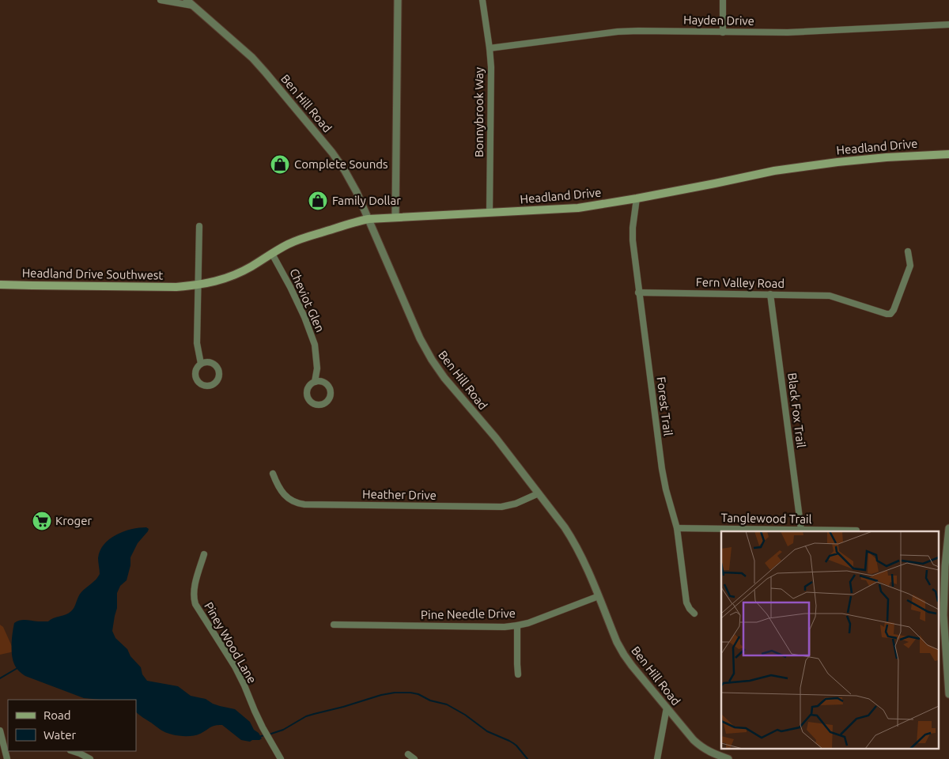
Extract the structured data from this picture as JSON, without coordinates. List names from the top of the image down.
{
  "streets": {
    "main road": ["Headland Drive", "Headland Drive Southwest"],
    "street": [
      "Hayden Drive",
      "Ben Hill Road",
      "Bonnybrook Way",
      "Fern Valley Road",
      "Cheviot Glen",
      "Forest Trail",
      "Black Fox Trail",
      "Heather Drive",
      "Tanglewood Trail",
      "Pine Needle Drive",
      "Piney Wood Lane"
    ]
  },
  "crossings": [
    ["Hayden Drive", "Bonnybrook Way"],
    ["Ben Hill Road", "Headland Drive"],
    ["Ben Hill Road", "Heather Drive"],
    ["Ben Hill Road", "Pine Needle Drive"],
    ["Bonnybrook Way", "Headland Drive"],
    ["Headland Drive", "Headland Drive Southwest"],
    ["Headland Drive", "Cheviot Glen"],
    ["Headland Drive", "Forest Trail"],
    ["Fern Valley Road", "Forest Trail"],
    ["Fern Valley Road", "Black Fox Trail"],
    ["Forest Trail", "Tanglewood Trail"],
    ["Black Fox Trail", "Tanglewood Trail"]
  ],
  "places": {
    "shop": ["Complete Sounds", "Family Dollar"],
    "supermarket": ["Kroger"]
  },
  "legend": ["Road", "Water"]
}
